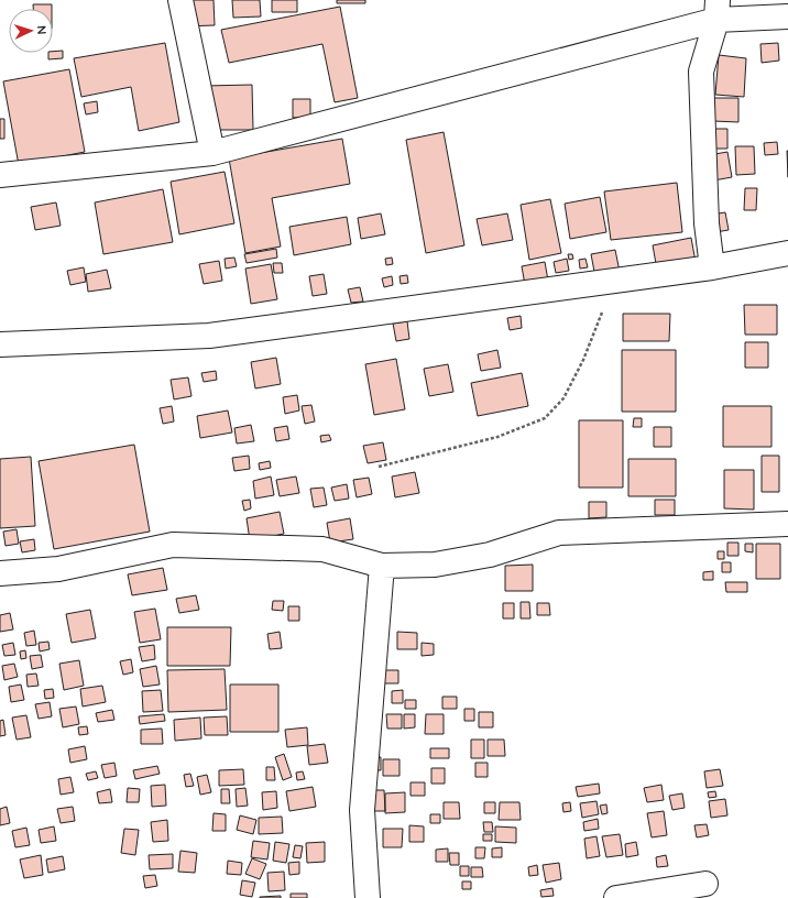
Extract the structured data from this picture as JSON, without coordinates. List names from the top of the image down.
{
  "north": "right"
}
